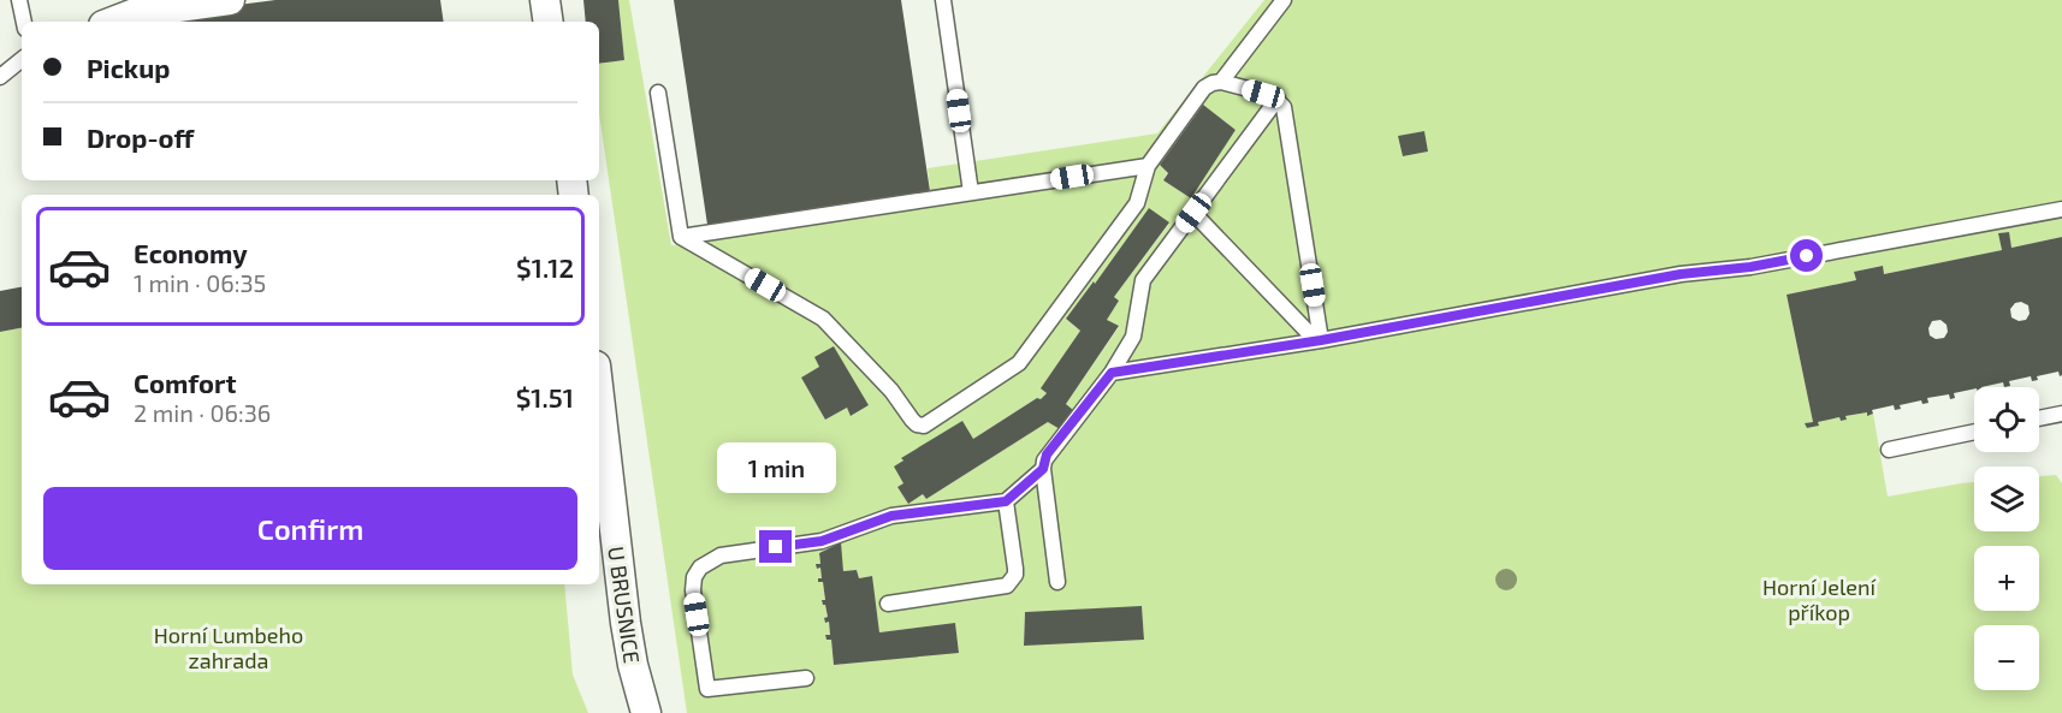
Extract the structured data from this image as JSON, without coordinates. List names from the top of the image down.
{
  "streets": {
    "street": ["U BRUSNICE"]
  },
  "parks": ["Horní Jelení příkop", "Horní Lumbeho zahrada"],
  "page": {
    "banner": ["Pickup", "Drop-off"],
    "list": [
      {
        "name": "Economy",
        "note": "1 min · 06:35",
        "value": "$1.12"
      },
      {
        "name": "Comfort",
        "note": "2 min · 06:36",
        "value": "$1.51"
      }
    ],
    "map_buttons": ["+", "−"],
    "bubble": "1 min",
    "buttons": "Confirm"
  }
}
